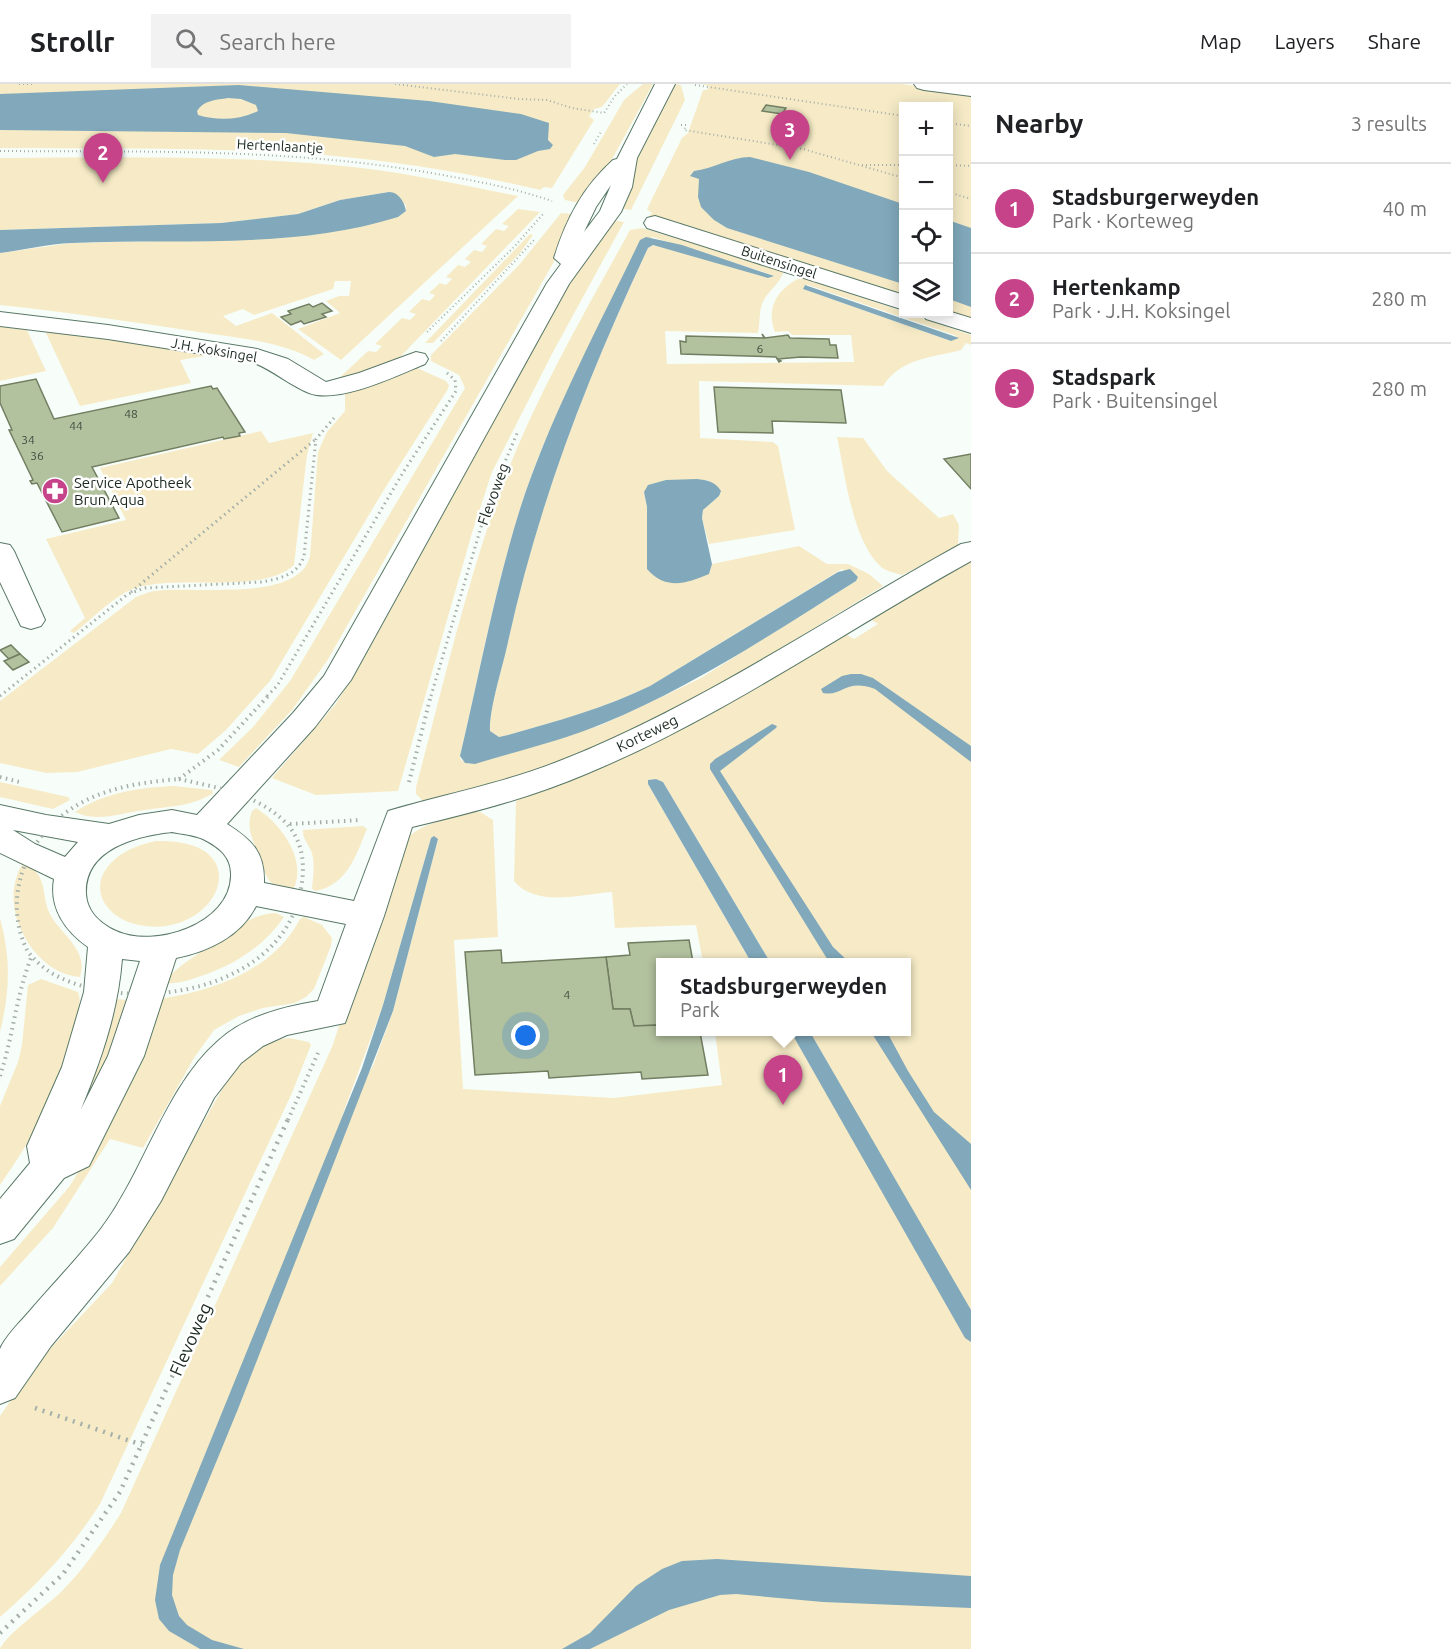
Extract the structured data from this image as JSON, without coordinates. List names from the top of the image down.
{
  "streets": {
    "street": ["Buitensingel", "J.H. Koksingel", "Korteweg"],
    "path": ["Hertenlaantje", "Flevoweg"]
  },
  "crossings": [
    ["Hertenlaantje", "J.H. Koksingel"],
    ["Flevoweg", "Korteweg"]
  ],
  "places": {
    "pharmacy": ["Service Apotheek Brun Aqua"]
  },
  "house_numbers": [
    "6",
    "48",
    "44",
    "34",
    "36",
    "4"
  ],
  "page": {
    "header": "Strollr",
    "search": "Search here",
    "nav": ["Map", "Layers", "Share"],
    "heading": ["Nearby", "3 results"],
    "map_buttons": ["+", "−"],
    "pins": ["3", "2", "1"],
    "list": [
      {
        "mark": "1",
        "name": "Stadsburgerweyden",
        "note": "Park · Korteweg",
        "value": "40 m"
      },
      {
        "mark": "2",
        "name": "Hertenkamp",
        "note": "Park · J.H. Koksingel",
        "value": "280 m"
      },
      {
        "mark": "3",
        "name": "Stadspark",
        "note": "Park · Buitensingel",
        "value": "280 m"
      }
    ],
    "popup": ["Stadsburgerweyden", "Park"]
  }
}
